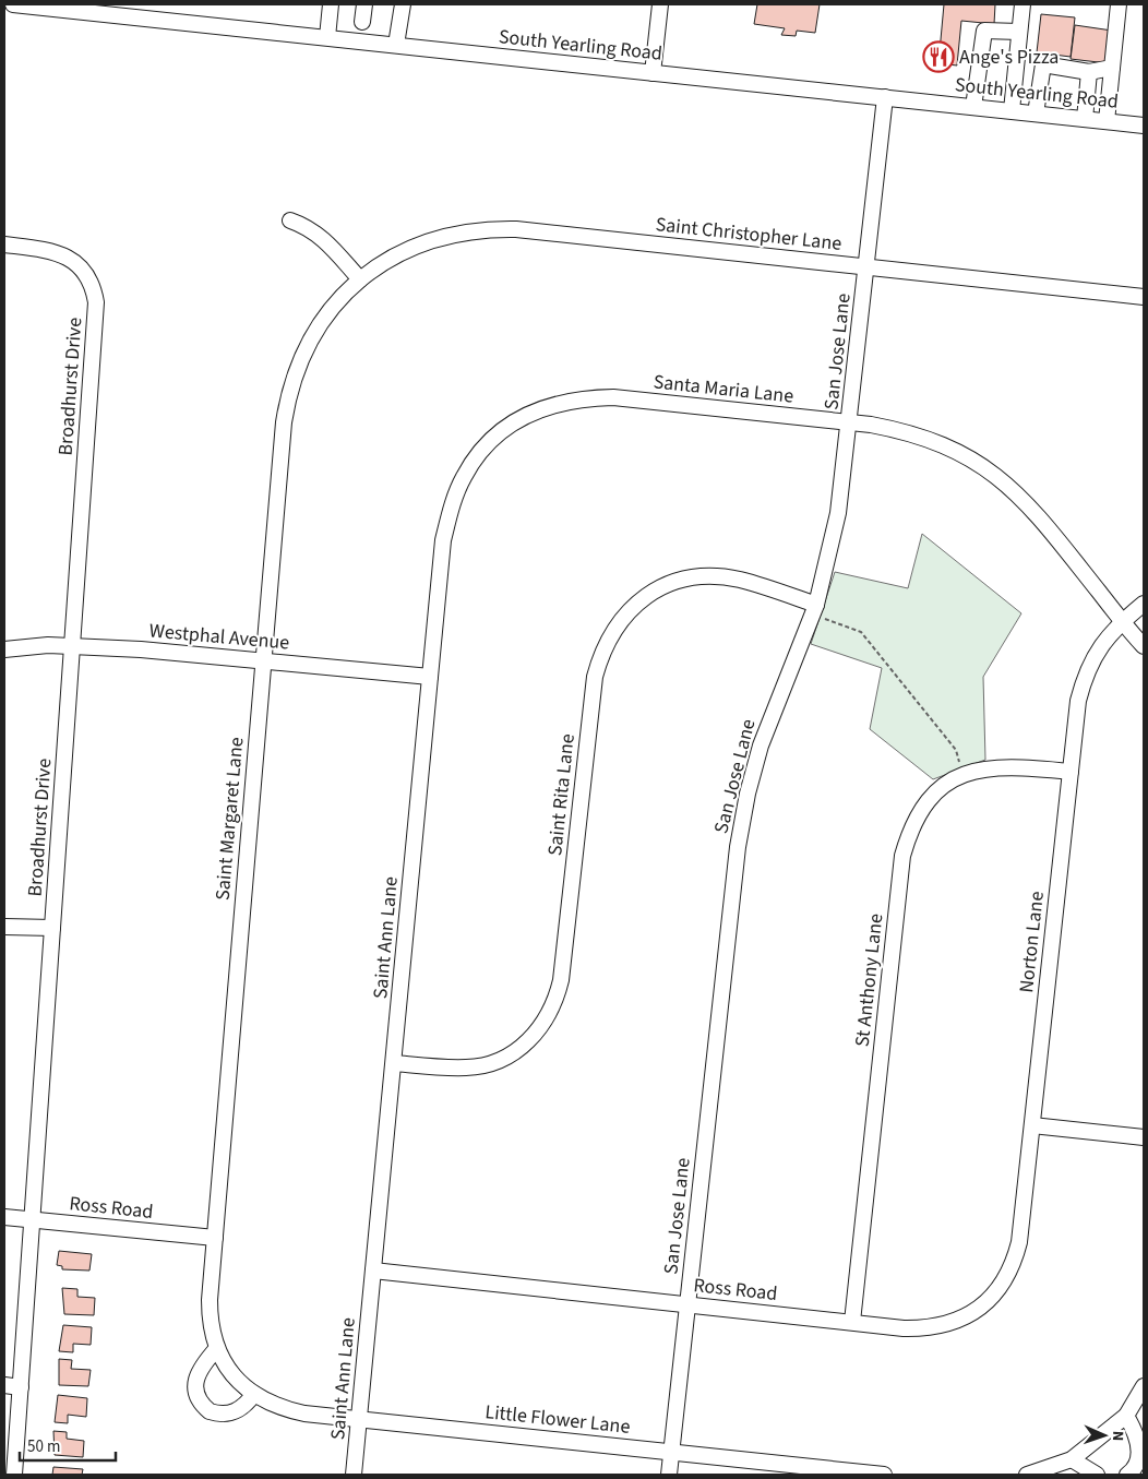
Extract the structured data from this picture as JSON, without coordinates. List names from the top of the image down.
{
  "streets": {
    "street": [
      "South Yearling Road",
      "Saint Christopher Lane",
      "San Jose Lane",
      "Broadhurst Drive",
      "Santa Maria Lane",
      "Westphal Avenue",
      "Saint Rita Lane",
      "Saint Margaret Lane",
      "Saint Ann Lane",
      "Norton Lane",
      "St Anthony Lane",
      "Ross Road",
      "Little Flower Lane"
    ]
  },
  "crossings": [
    ["South Yearling Road", "San Jose Lane"],
    ["Saint Christopher Lane", "San Jose Lane"],
    ["Saint Christopher Lane", "Saint Margaret Lane"],
    ["San Jose Lane", "Santa Maria Lane"],
    ["San Jose Lane", "Saint Rita Lane"],
    ["San Jose Lane", "Ross Road"],
    ["San Jose Lane", "Little Flower Lane"],
    ["Broadhurst Drive", "Westphal Avenue"],
    ["Broadhurst Drive", "Ross Road"],
    ["Santa Maria Lane", "Saint Ann Lane"],
    ["Santa Maria Lane", "Norton Lane"],
    ["Westphal Avenue", "Saint Margaret Lane"],
    ["Westphal Avenue", "Saint Ann Lane"],
    ["Saint Rita Lane", "Saint Ann Lane"],
    ["Saint Margaret Lane", "Ross Road"],
    ["Saint Margaret Lane", "Little Flower Lane"],
    ["Saint Ann Lane", "Ross Road"],
    ["Saint Ann Lane", "Little Flower Lane"],
    ["Norton Lane", "St Anthony Lane"],
    ["Norton Lane", "Ross Road"],
    ["St Anthony Lane", "Ross Road"]
  ],
  "places": {
    "restaurant": ["Ange's Pizza"]
  },
  "scale_bar": "50 m",
  "north": "right"
}
